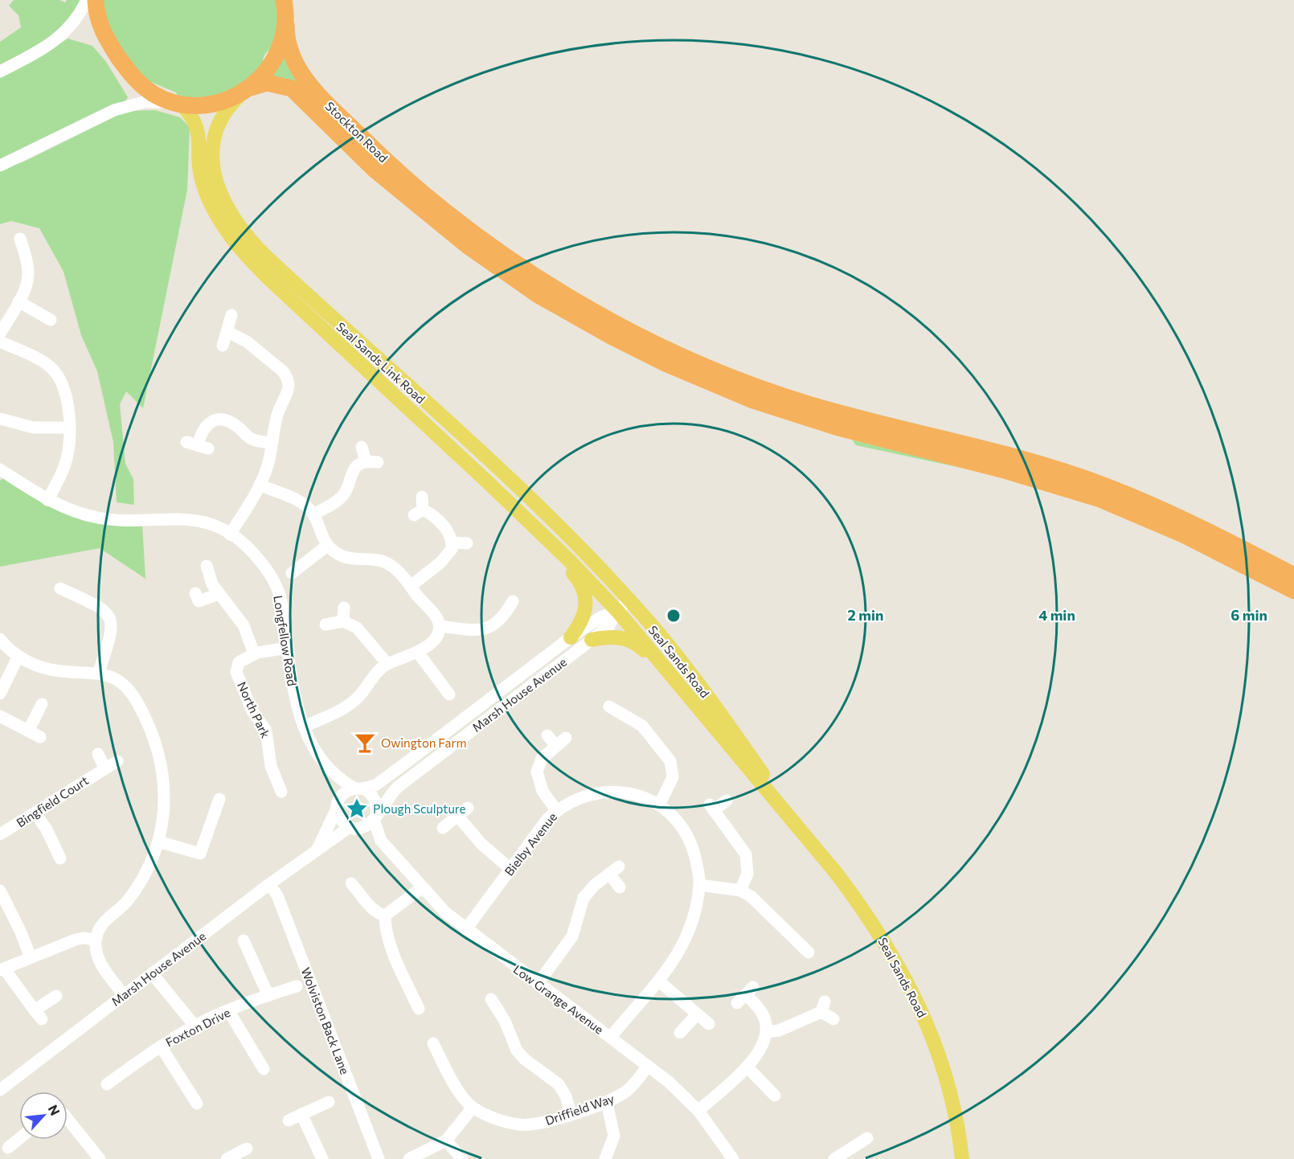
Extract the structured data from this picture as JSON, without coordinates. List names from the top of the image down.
{
  "streets": {
    "highway": ["Stockton Road"],
    "main road": ["Seal Sands Link Road", "Seal Sands Road"],
    "street": [
      "Longfellow Road",
      "Marsh House Avenue",
      "North Park",
      "Bingfield Court",
      "Bielby Avenue",
      "Low Grange Avenue",
      "Wolviston Back Lane",
      "Foxton Drive",
      "Driffield Way"
    ]
  },
  "crossings": [
    ["Stockton Road", "Seal Sands Link Road"],
    ["Seal Sands Link Road", "Seal Sands Road"],
    ["Seal Sands Link Road", "Marsh House Avenue"],
    ["Longfellow Road", "Marsh House Avenue"],
    ["Longfellow Road", "Low Grange Avenue"],
    ["Seal Sands Road", "Marsh House Avenue"],
    ["Marsh House Avenue", "Low Grange Avenue"],
    ["Marsh House Avenue", "Wolviston Back Lane"],
    ["Bielby Avenue", "Low Grange Avenue"],
    ["Low Grange Avenue", "Driffield Way"]
  ],
  "places": {
    "bar": ["Owington Farm"],
    "place": ["Plough Sculpture"]
  },
  "north": "top right",
  "rings": ["2 min", "4 min", "6 min"]
}
